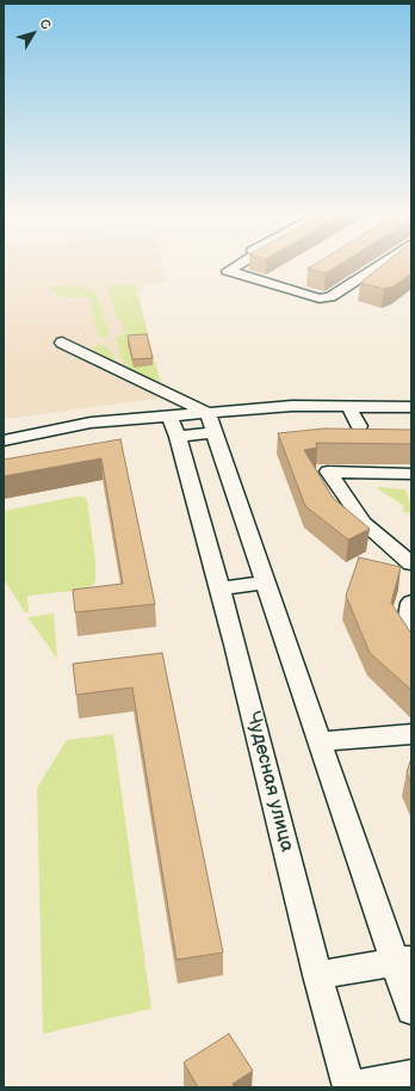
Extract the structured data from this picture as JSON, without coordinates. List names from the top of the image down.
{
  "streets": {
    "street": ["Чудесная улица"]
  },
  "north": "top right"
}
